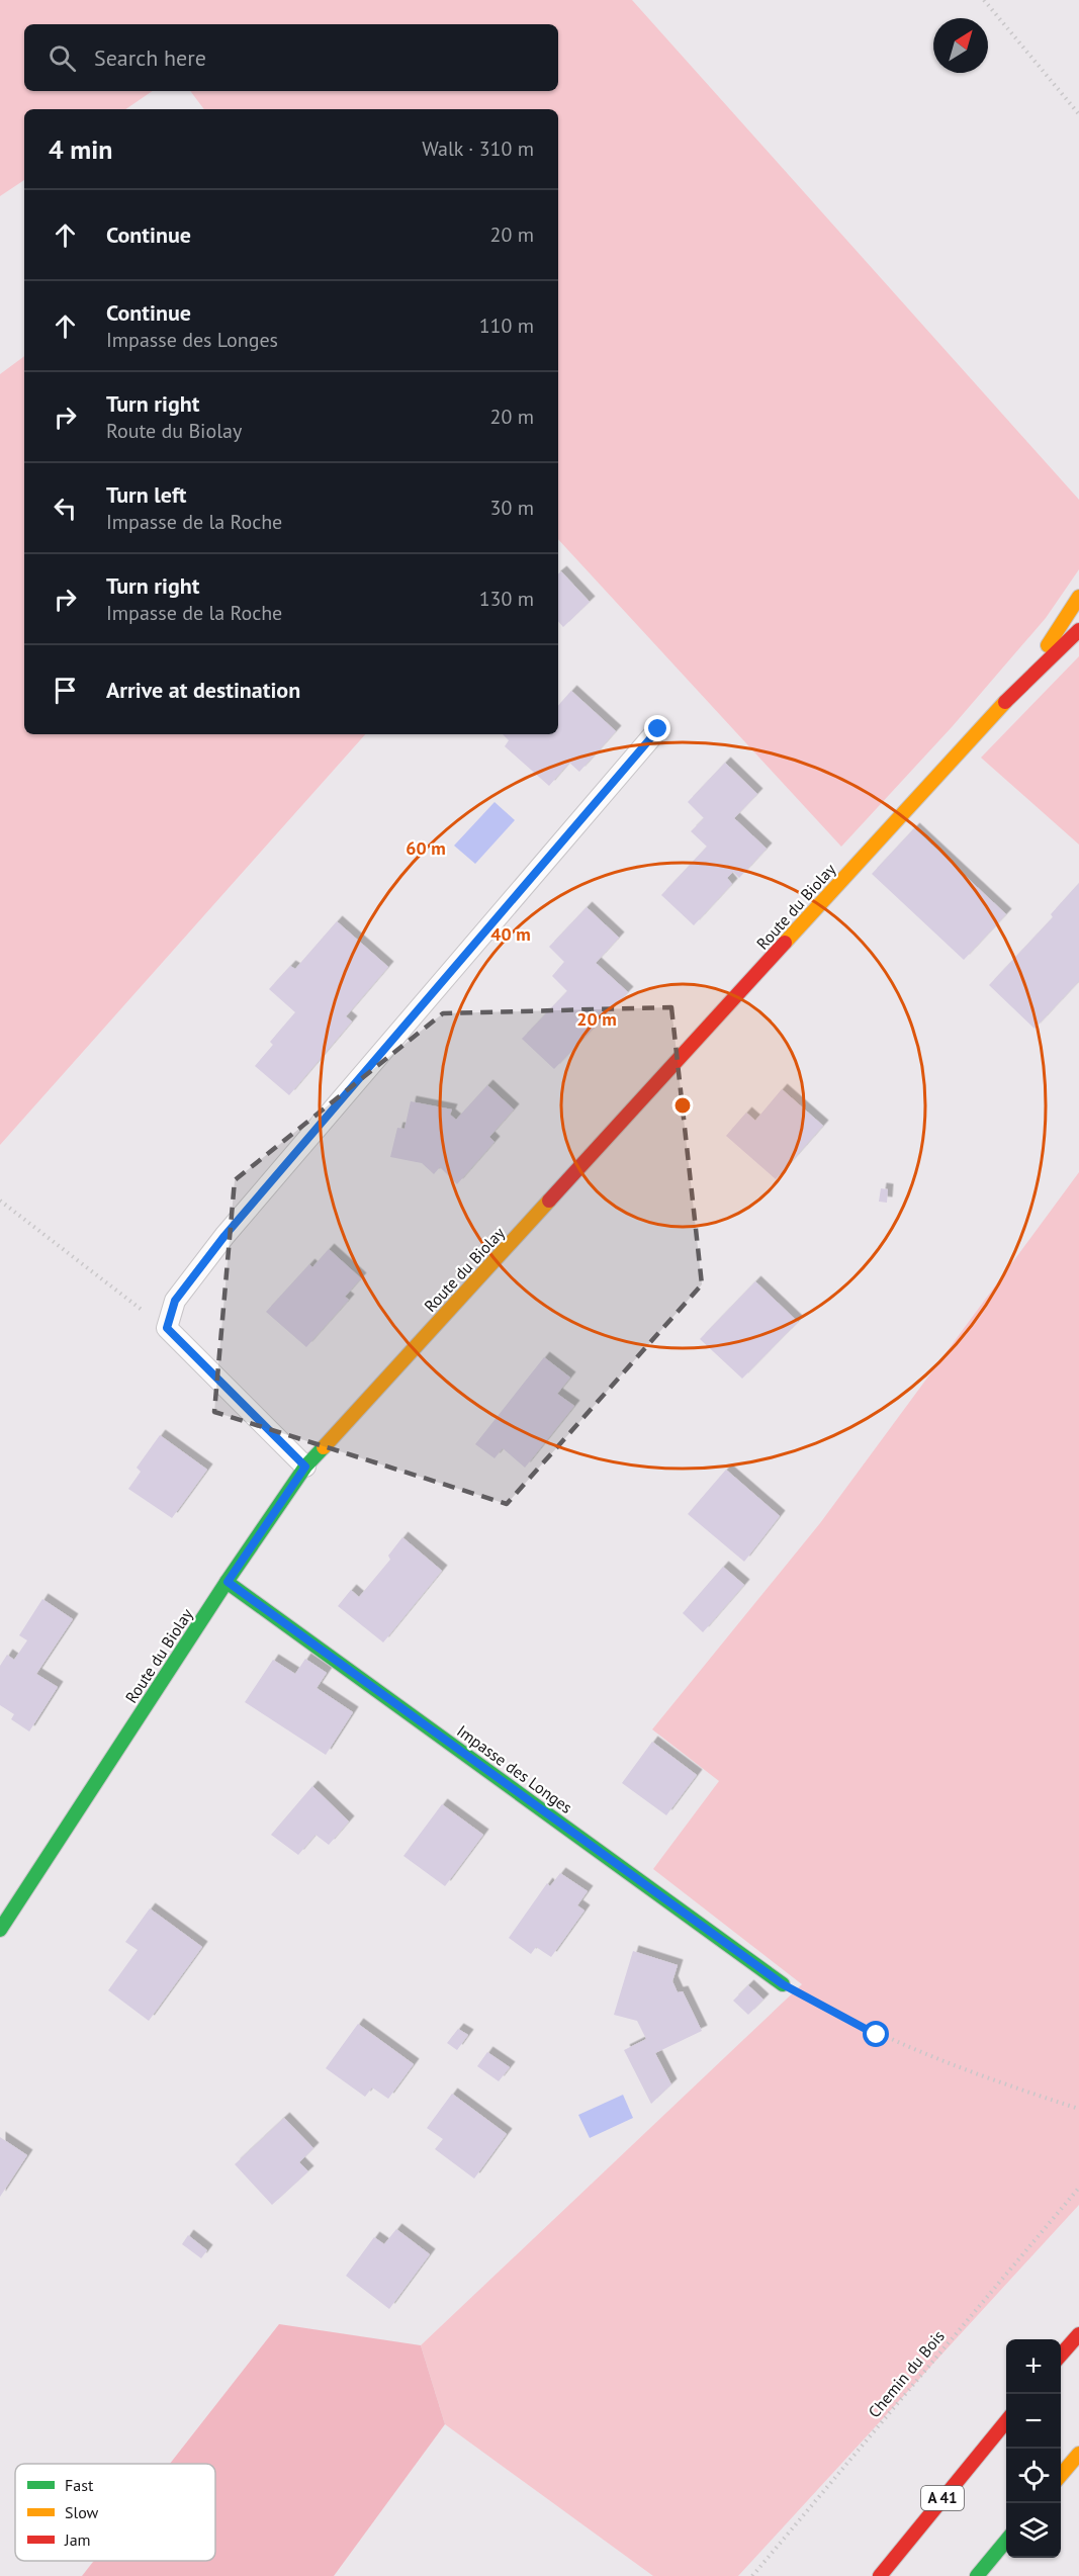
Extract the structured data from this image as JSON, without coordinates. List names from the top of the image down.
{
  "streets": {
    "main road": ["Route du Biolay", "Impasse des Longes", "A 41"],
    "path": ["Chemin du Bois"]
  },
  "crossings": [
    ["Route du Biolay", "Impasse des Longes"]
  ],
  "legend": ["Fast", "Slow", "Jam"],
  "north": "top right",
  "page": {
    "search": "Search here",
    "heading": ["4 min", "Walk · 310 m"],
    "list": [
      ["Continue", "20 m"],
      ["Continue", "Impasse des Longes", "110 m"],
      ["Turn right", "Route du Biolay", "20 m"],
      ["Turn left", "Impasse de la Roche", "30 m"],
      ["Turn right", "Impasse de la Roche", "130 m"],
      "Arrive at destination"
    ],
    "map_buttons": ["+", "−"]
  },
  "rings": ["60 m", "40 m", "20 m"]
}
